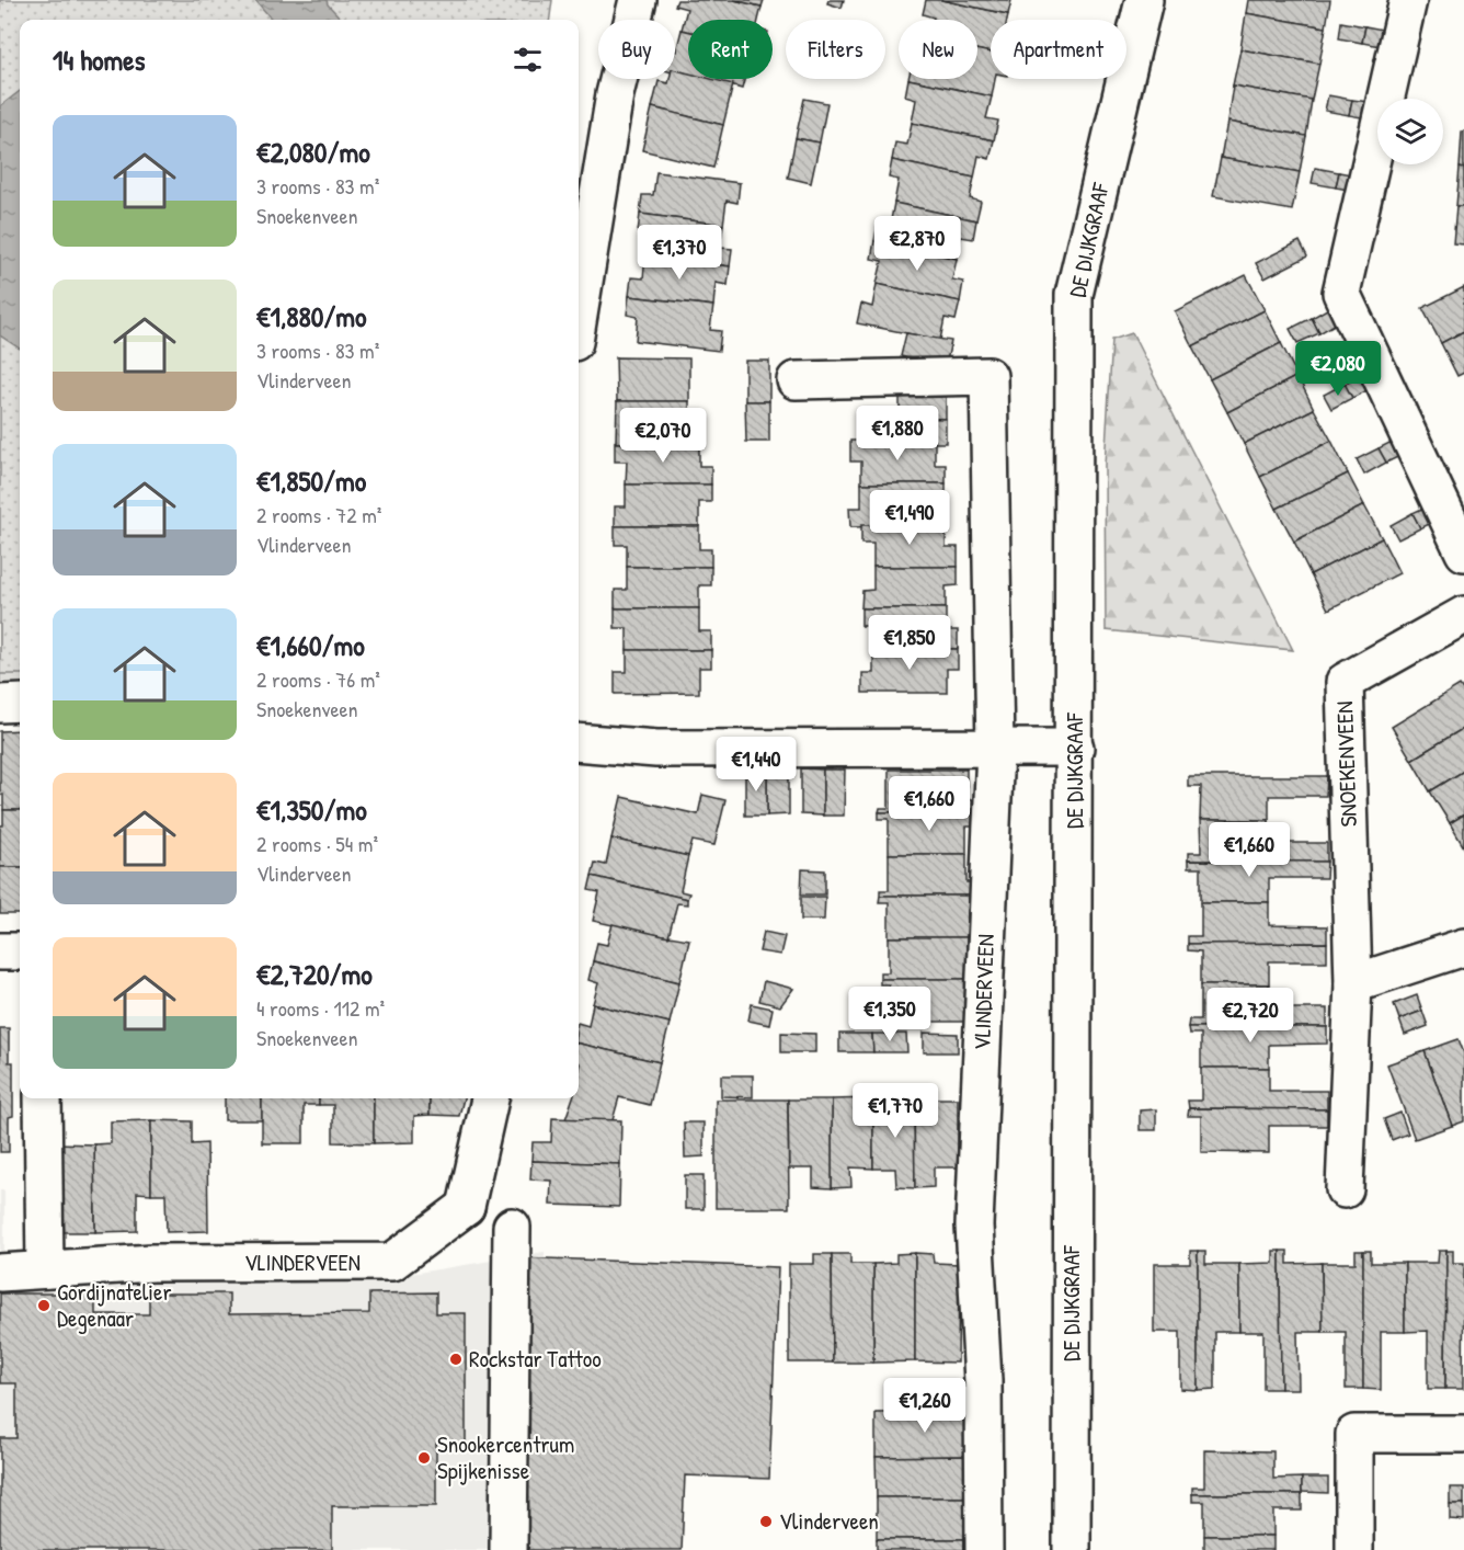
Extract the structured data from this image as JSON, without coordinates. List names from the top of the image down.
{
  "streets": {
    "street": ["DE DIJKGRAAF", "SNOEKENVEEN", "VLINDERVEEN"]
  },
  "places": [
    "Gordijnatelier Degenaar",
    "Rockstar Tattoo",
    "Snookercentrum Spijkenisse",
    "Vlinderveen"
  ],
  "page": {
    "chip": [
      "Buy",
      "Rent",
      "Filters",
      "New",
      "Apartment"
    ],
    "heading": "14 homes",
    "list": [
      {
        "name": "€2,080/mo",
        "note": "3 rooms · 83 m² · Snoekenveen"
      },
      {
        "name": "€1,880/mo",
        "note": "3 rooms · 83 m² · Vlinderveen"
      },
      {
        "name": "€1,850/mo",
        "note": "2 rooms · 72 m² · Vlinderveen"
      },
      {
        "name": "€1,660/mo",
        "note": "2 rooms · 76 m² · Snoekenveen"
      },
      {
        "name": "€1,350/mo",
        "note": "2 rooms · 54 m² · Vlinderveen"
      },
      {
        "name": "€2,720/mo",
        "note": "4 rooms · 112 m² · Snoekenveen"
      }
    ],
    "price": [
      "€2,870",
      "€1,370",
      "€2,080",
      "€1,880",
      "€2,070",
      "€1,490",
      "€1,850",
      "€1,440",
      "€1,660",
      "€1,660",
      "€1,350",
      "€2,720",
      "€1,770",
      "€1,260"
    ]
  }
}
